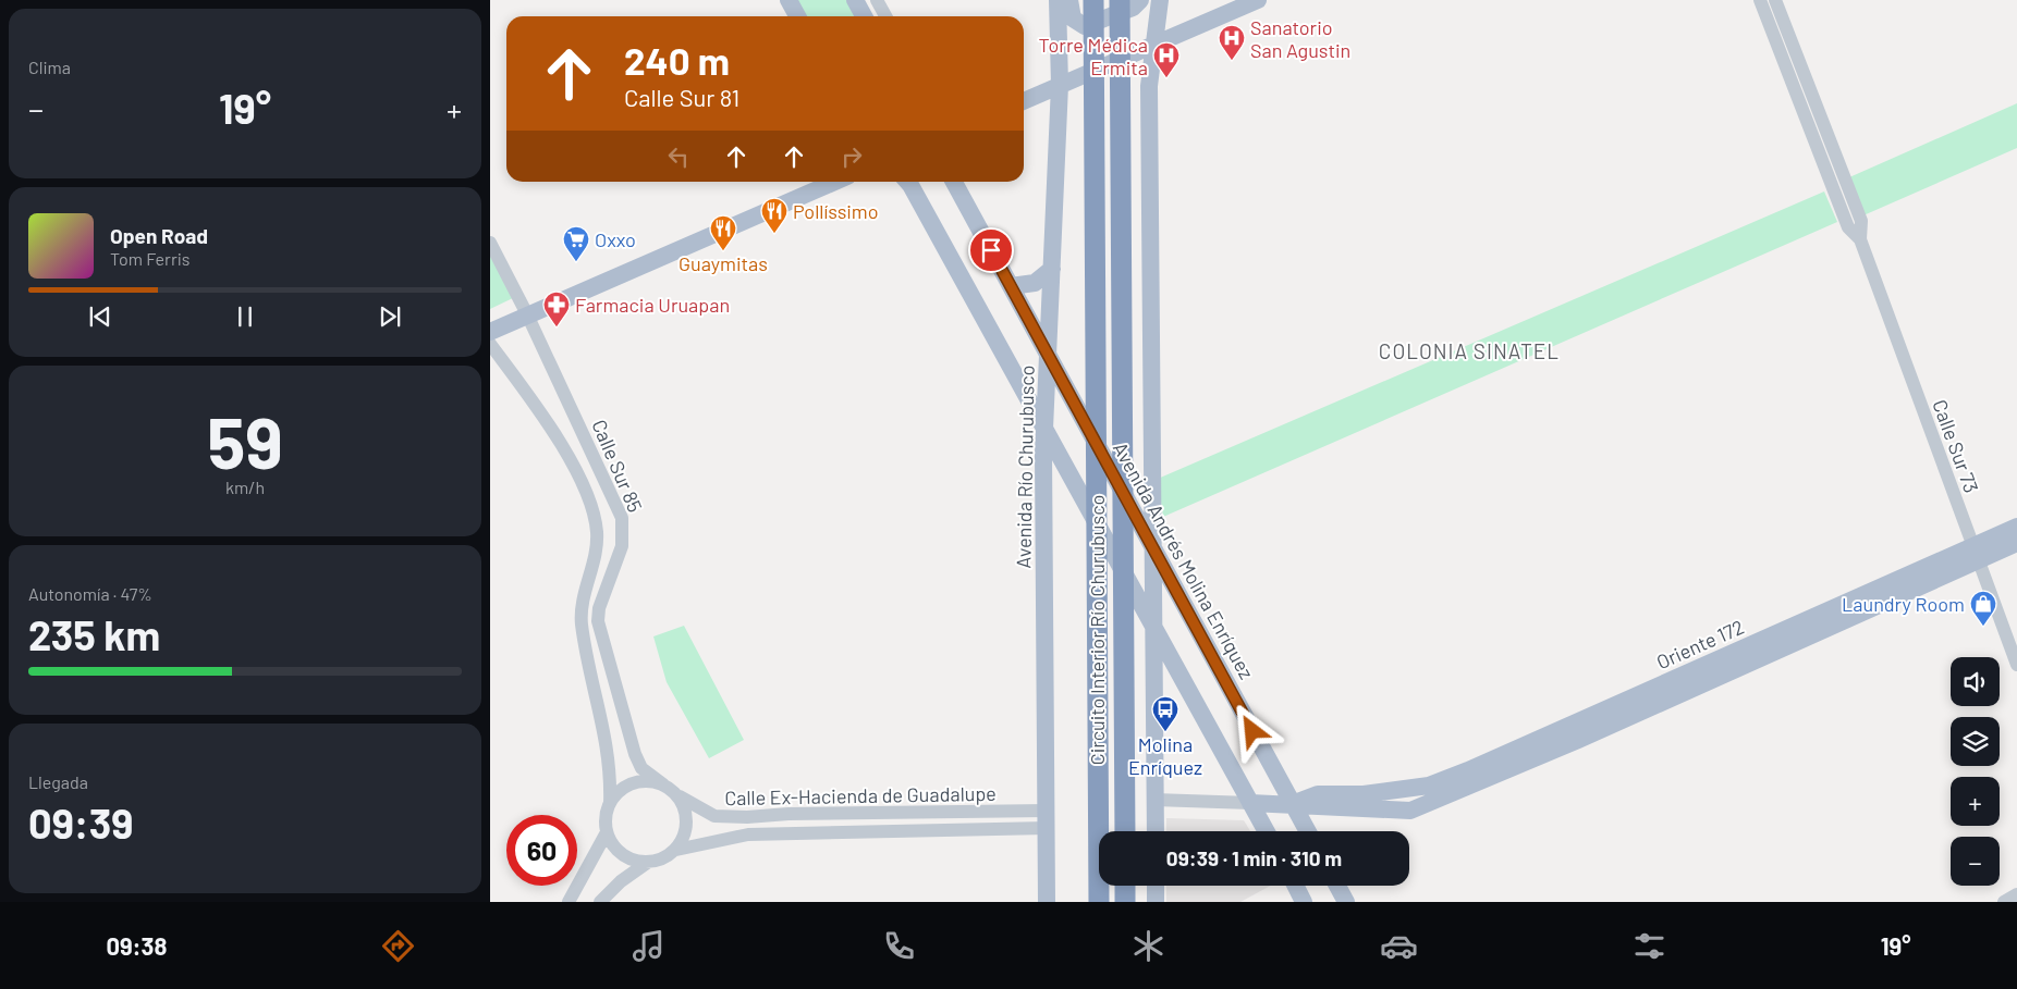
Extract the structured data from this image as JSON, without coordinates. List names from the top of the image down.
{
  "streets": {
    "highway": ["Circuito Interior Río Churubusco"],
    "main road": ["Avenida Río Churubusco", "Avenida Andrés Molina Enríquez", "Oriente 172"],
    "street": ["Calle Sur 73", "Calle Sur 85", "Calle Ex-Hacienda de Guadalupe"]
  },
  "crossings": [
    ["Calle Sur 73", "Oriente 172"],
    ["Calle Sur 85", "Calle Ex-Hacienda de Guadalupe"],
    ["Avenida Río Churubusco", "Avenida Andrés Molina Enríquez"],
    ["Avenida Río Churubusco", "Calle Ex-Hacienda de Guadalupe"],
    ["Avenida Andrés Molina Enríquez", "Oriente 172"]
  ],
  "districts": ["COLONIA SINATEL"],
  "places": {
    "hospital": ["Sanatorio San Agustin", "Torre Médica Ermita"],
    "restaurant": ["Pollíssimo", "Guaymitas"],
    "supermarket": ["Oxxo"],
    "pharmacy": ["Farmacia Uruapan"],
    "shop": ["Laundry Room"],
    "bus stop": ["Molina Enríquez"]
  },
  "page": {
    "tile": [
      "Clima",
      ["59", "km/h"],
      ["Autonomía · 47%", "235 km"],
      ["Llegada", "09:39"]
    ],
    "turn": ["240 m", "Calle Sur 81"],
    "heat": ["−", "19°", "+"],
    "song": ["Open Road", "Tom Ferris"],
    "map_buttons": ["+", "−"],
    "limit": "60",
    "trip": "09:39 · 1 min · 310 m",
    "tabs": ["09:38", "19°"]
  }
}
